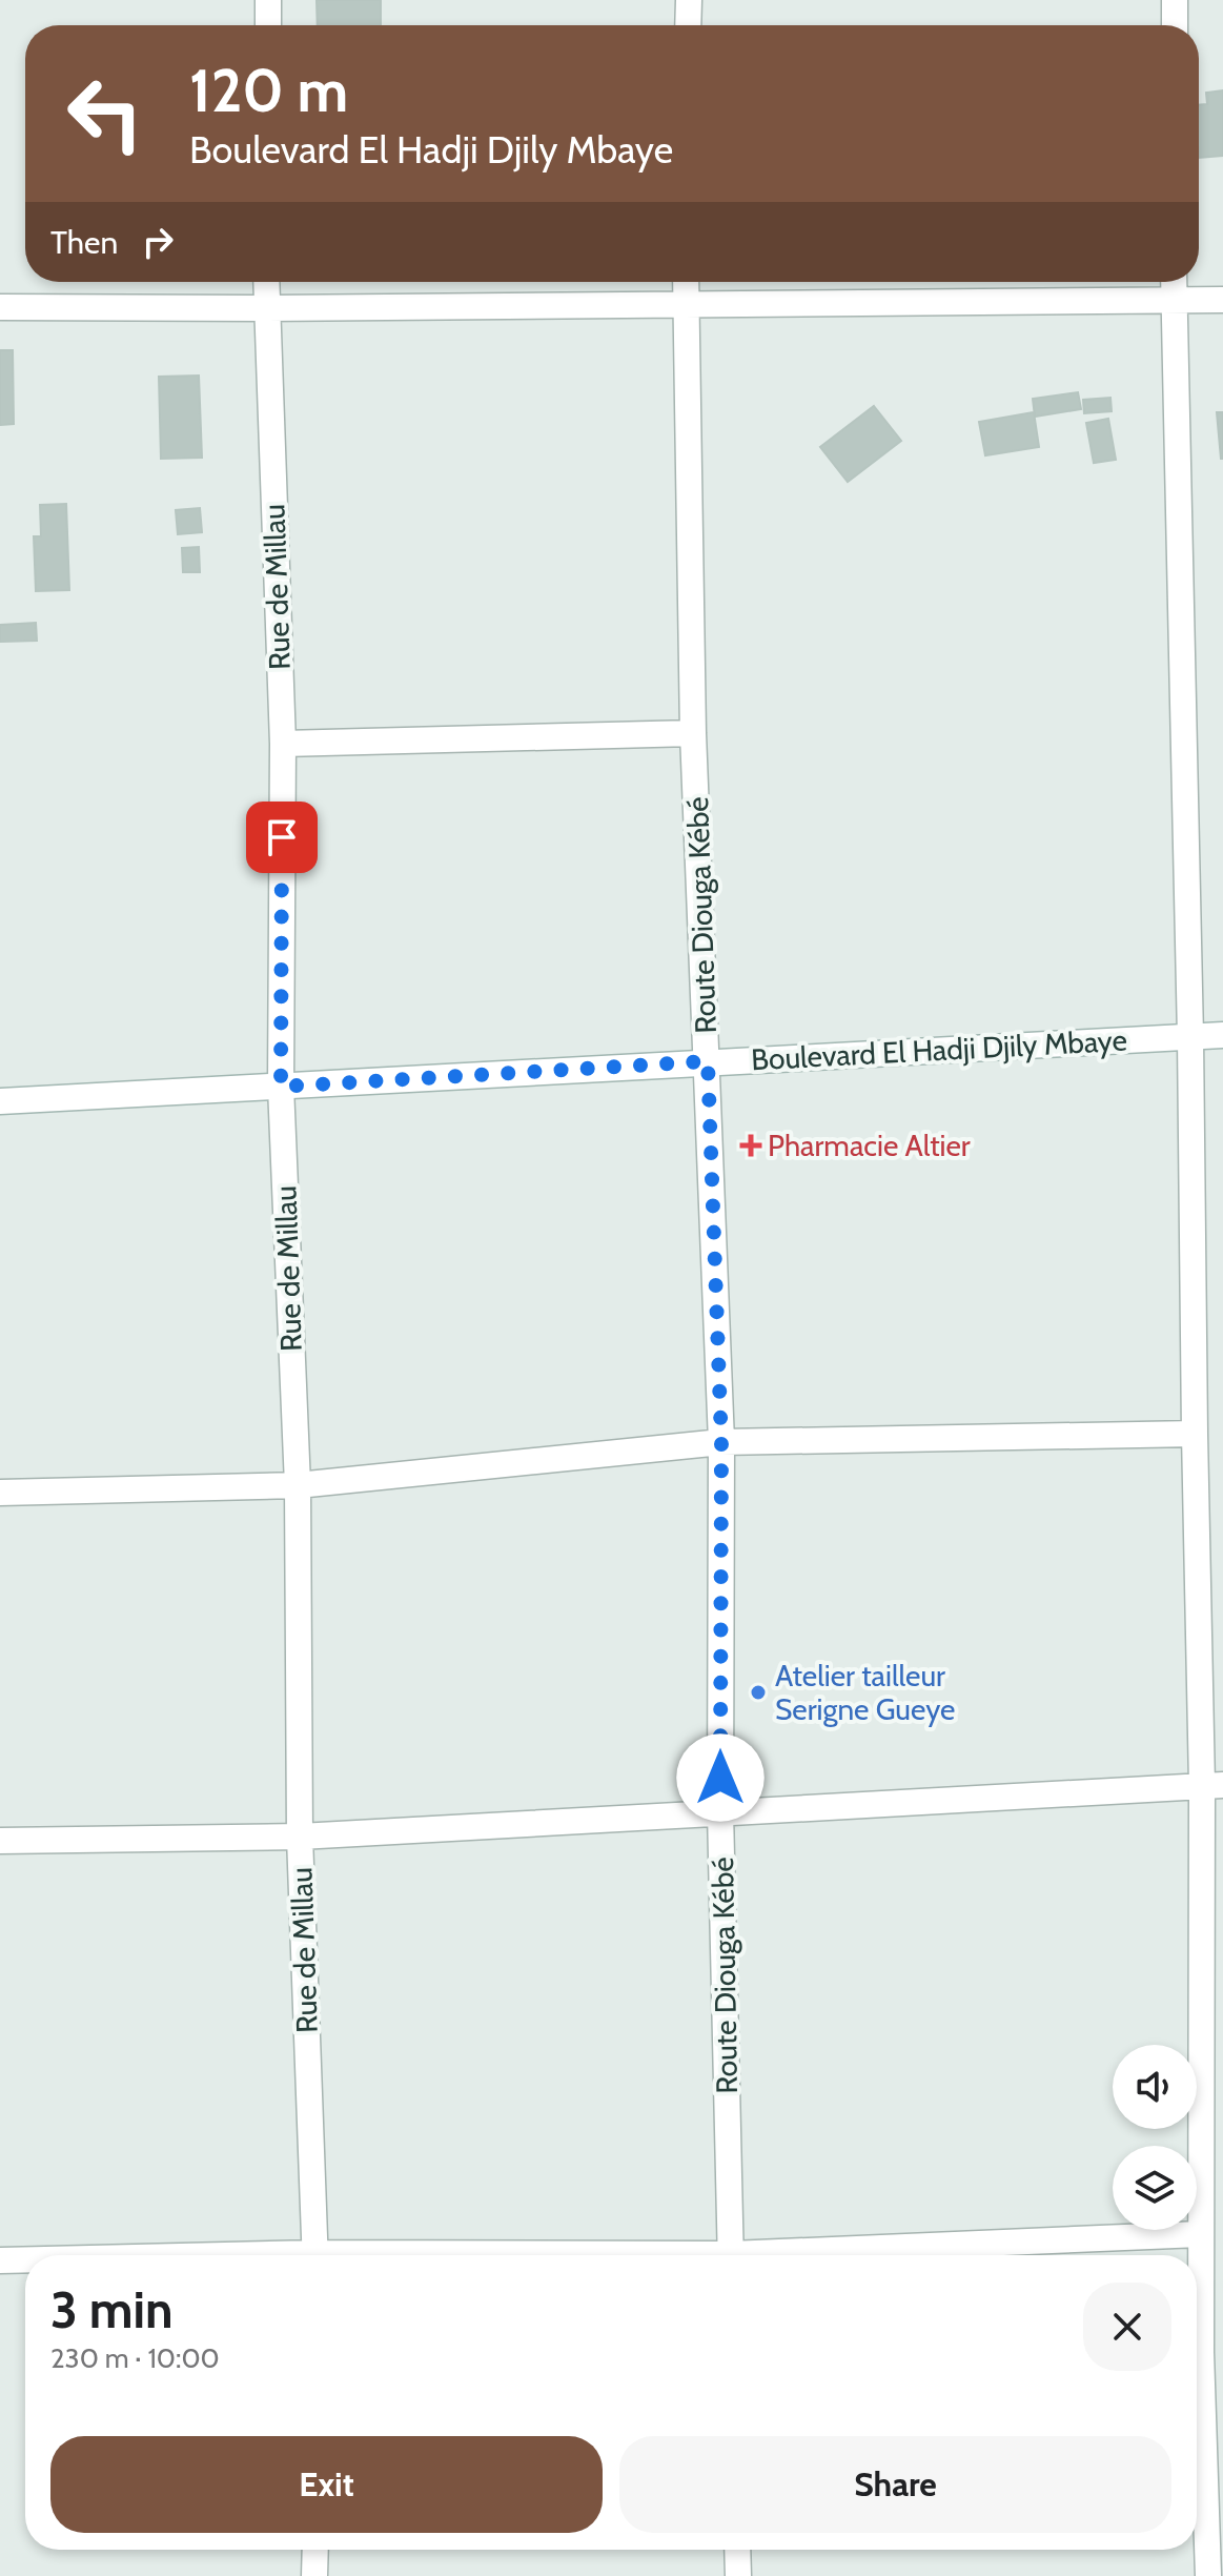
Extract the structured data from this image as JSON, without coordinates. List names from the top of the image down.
{
  "streets": {
    "street": ["Rue de Millau", "Route Diouga Kébé", "Boulevard El Hadji Djily Mbaye"]
  },
  "crossings": [
    ["Rue de Millau", "Boulevard El Hadji Djily Mbaye"],
    ["Route Diouga Kébé", "Boulevard El Hadji Djily Mbaye"]
  ],
  "places": {
    "health": ["Pharmacie Altier"],
    "other": ["Atelier tailleur Serigne Gueye"]
  },
  "page": {
    "turn": ["120 m", "Boulevard El Hadji Djily Mbaye"],
    "then": "Then",
    "heading": ["3 min", "230 m · 10:00"],
    "buttons": ["Exit", "Share"]
  }
}
